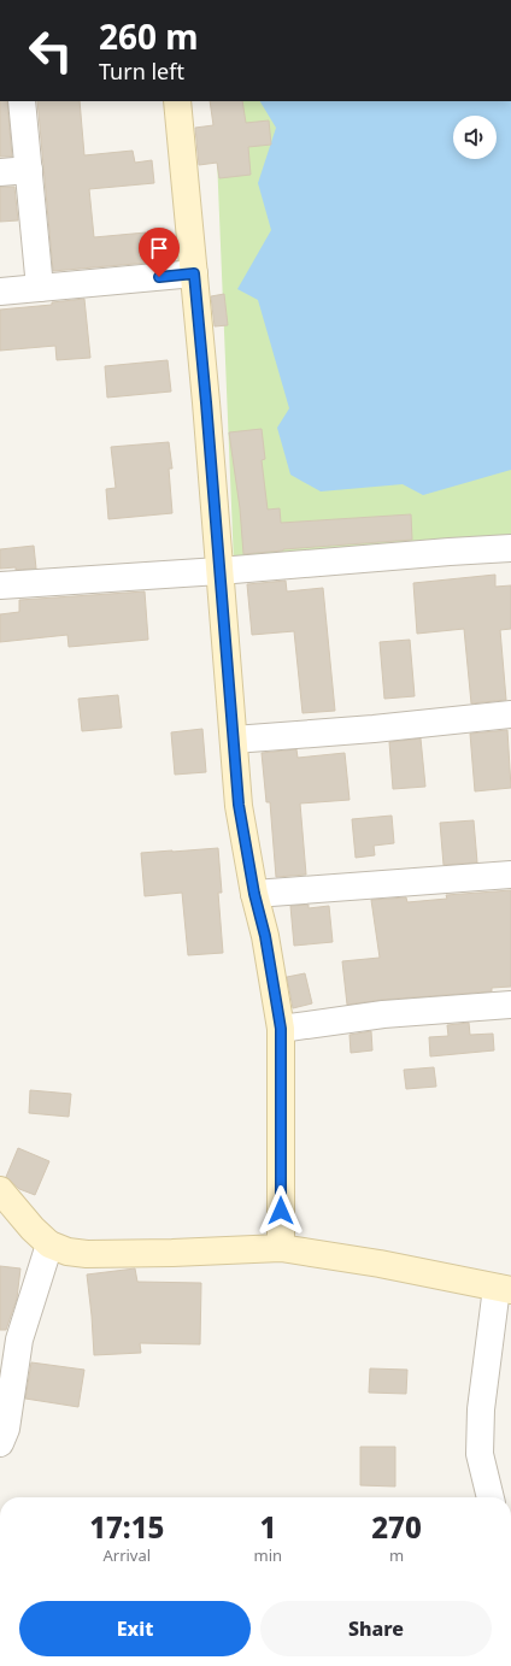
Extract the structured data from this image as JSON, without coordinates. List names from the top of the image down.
{
  "page": {
    "turn": ["260 m", "Turn left"],
    "eta": [
      "17:15",
      "Arrival",
      "1",
      "min",
      "270",
      "m"
    ],
    "buttons": ["Exit", "Share"]
  }
}
